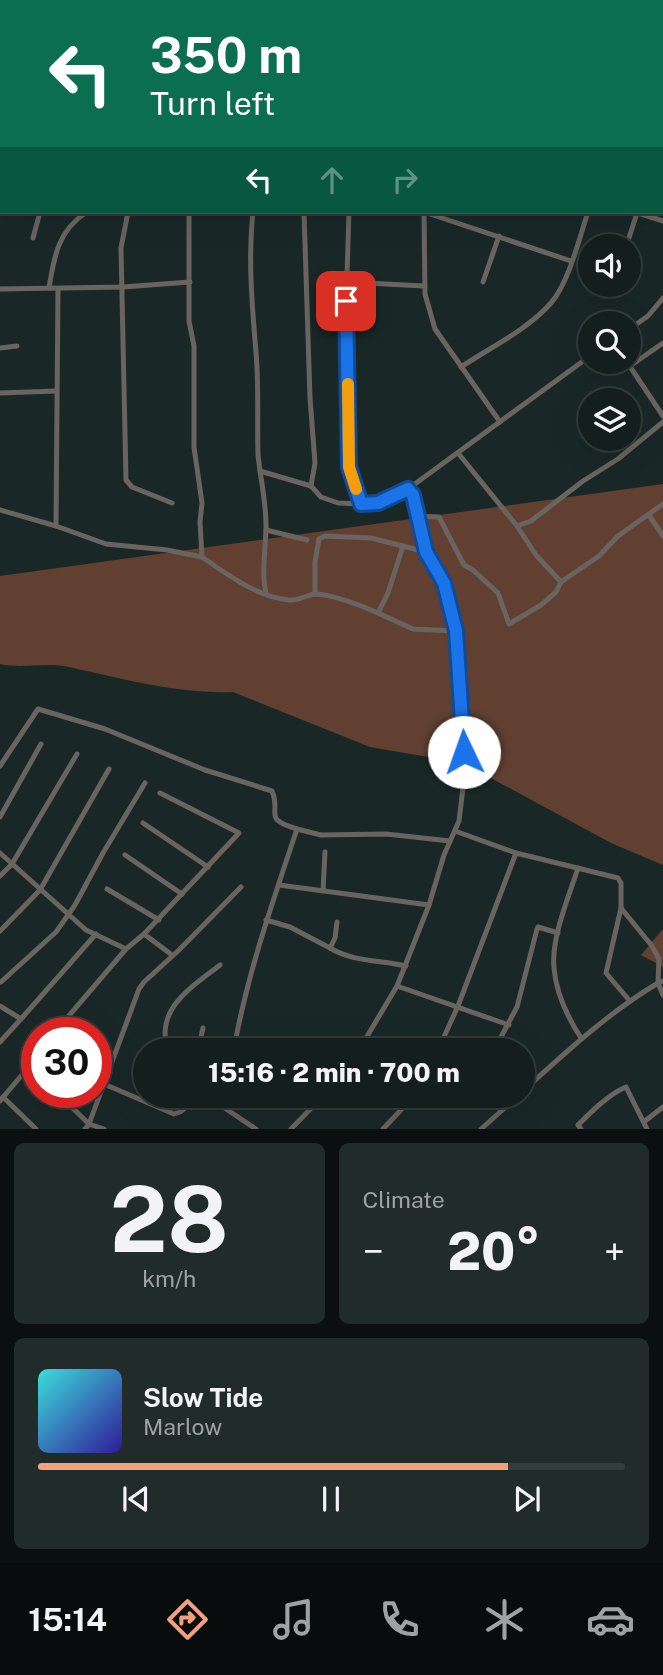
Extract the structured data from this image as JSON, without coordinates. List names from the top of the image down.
{
  "page": {
    "turn": ["350 m", "Turn left"],
    "limit": "30",
    "trip": "15:16 · 2 min · 700 m",
    "tile": [
      ["28", "km/h"],
      "Climate"
    ],
    "heat": ["−", "20°", "+"],
    "song": ["Slow Tide", "Marlow"],
    "tabs": "15:14"
  }
}
